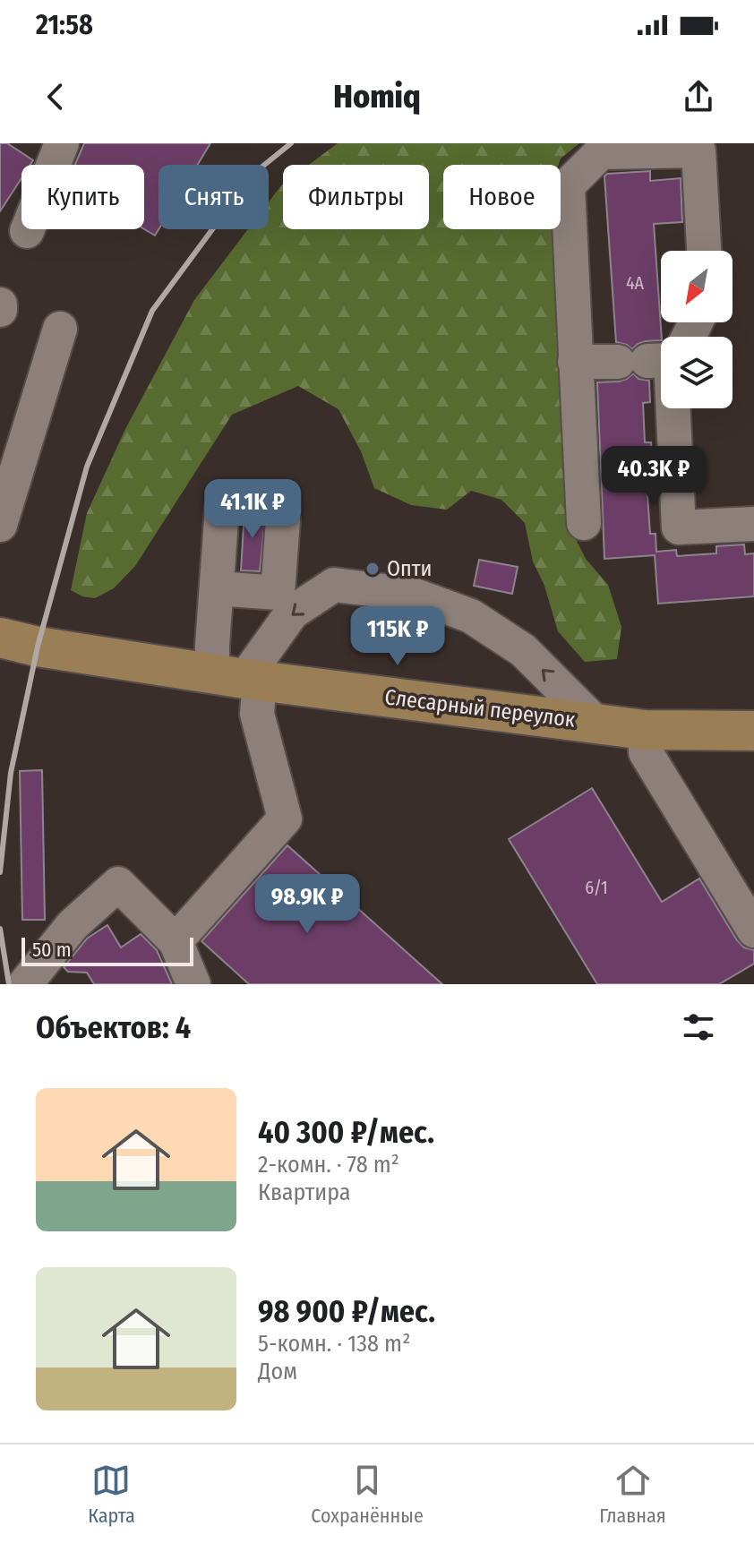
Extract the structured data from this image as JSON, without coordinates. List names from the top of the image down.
{
  "streets": {
    "main road": ["Слесарный переулок"]
  },
  "places": ["Опти"],
  "house_numbers": ["4А", "6/1"],
  "scale_bar": "50 m",
  "north": "bottom left",
  "page": {
    "status": "21:58",
    "header": "Homiq",
    "chip": [
      "Купить",
      "Снять",
      "Фильтры",
      "Новое"
    ],
    "price": [
      "40.3K ₽",
      "41.1K ₽",
      "115K ₽",
      "98.9K ₽"
    ],
    "scale": "50 m",
    "heading": "Объектов: 4",
    "list": [
      {
        "name": "40 300 ₽/мес.",
        "note": "2-комн. · 78 m² · Квартира"
      },
      {
        "name": "98 900 ₽/мес.",
        "note": "5-комн. · 138 m² · Дом"
      }
    ],
    "tabs": ["Карта", "Сохранённые", "Главная"]
  }
}
